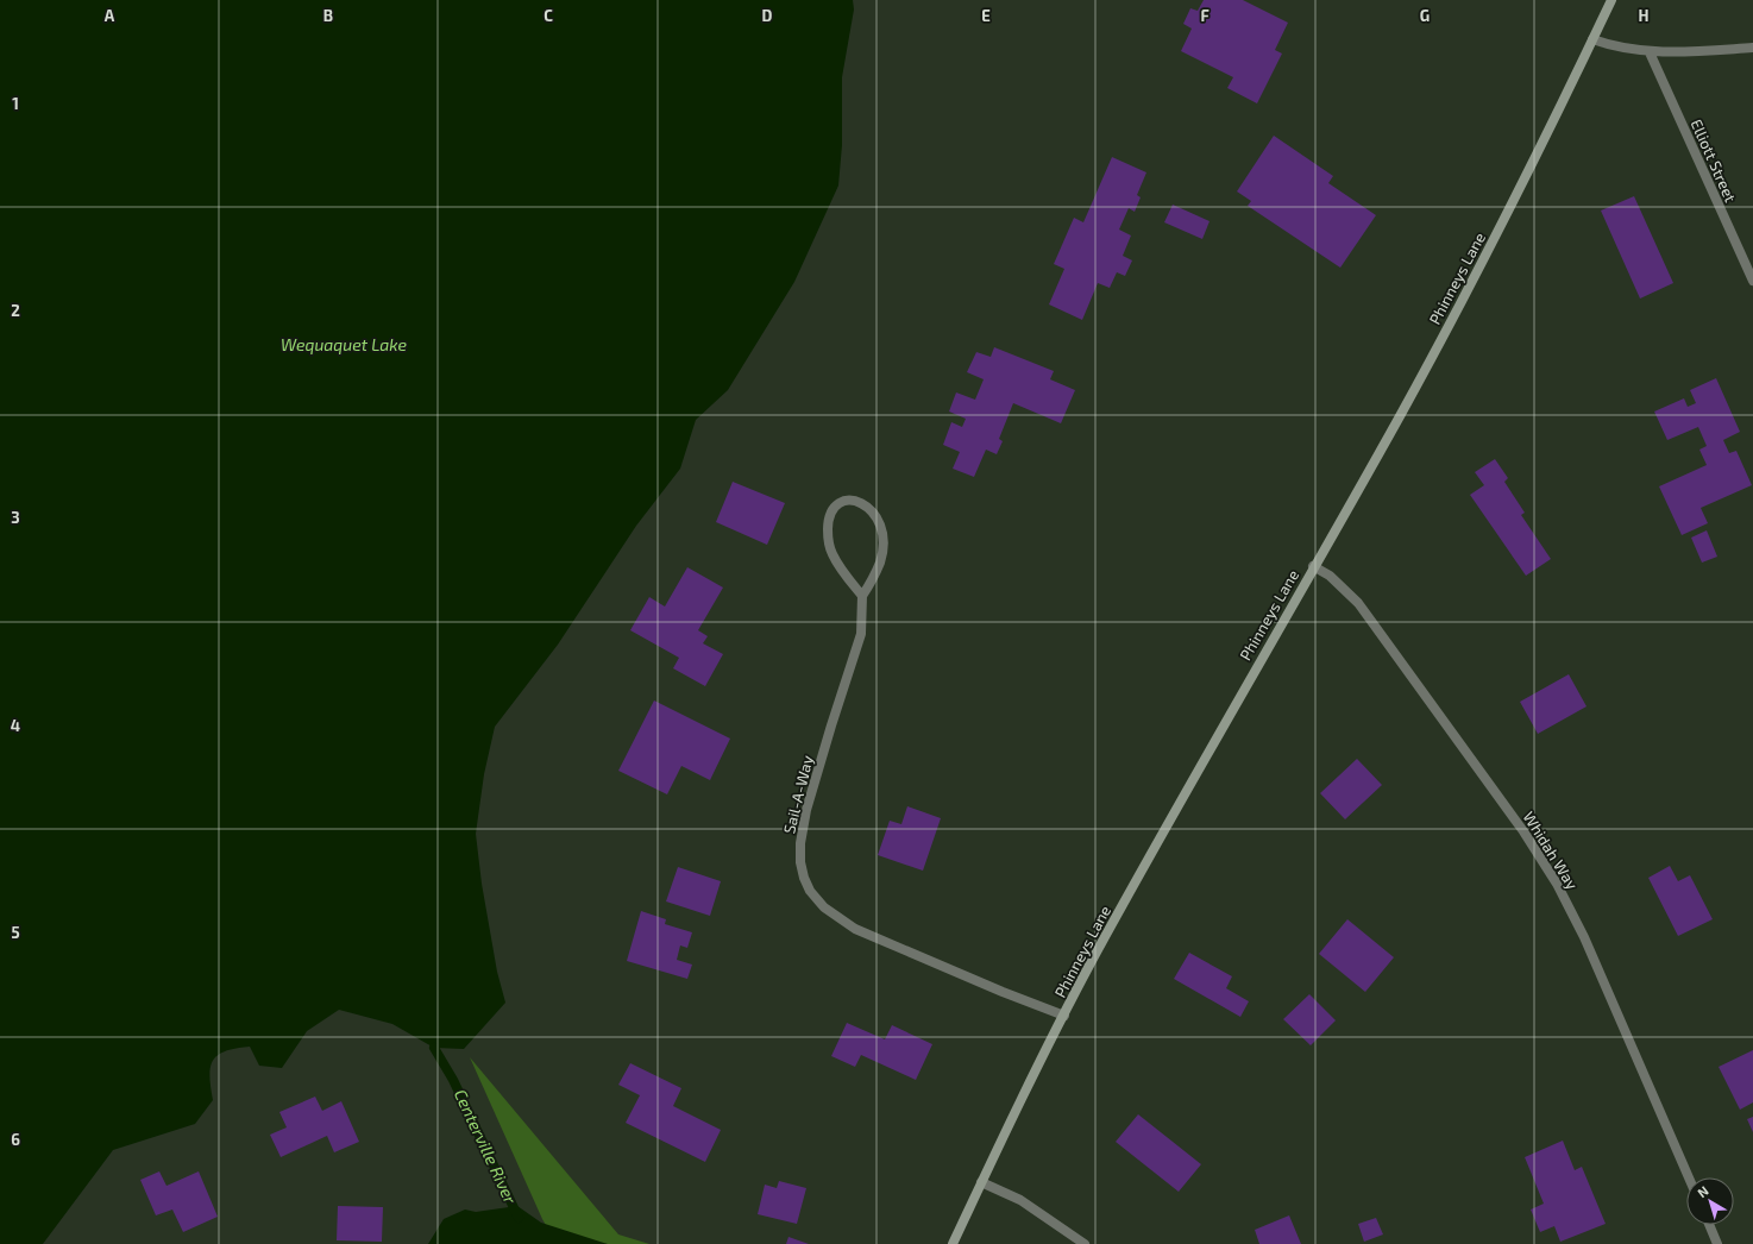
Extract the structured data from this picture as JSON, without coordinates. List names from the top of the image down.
{
  "streets": {
    "main road": ["Phinneys Lane"],
    "street": ["Elliott Street", "Sail-A-Way", "Whidah Way"]
  },
  "crossings": [
    ["Phinneys Lane", "Sail-A-Way"],
    ["Phinneys Lane", "Whidah Way"]
  ],
  "water": ["Wequaquet Lake", "Centerville River"],
  "north": "top left",
  "grid": {
    "columns": [
      "A",
      "B",
      "C",
      "D",
      "E",
      "F",
      "G",
      "H"
    ],
    "rows": [
      "1",
      "2",
      "3",
      "4",
      "5",
      "6"
    ]
  }
}
